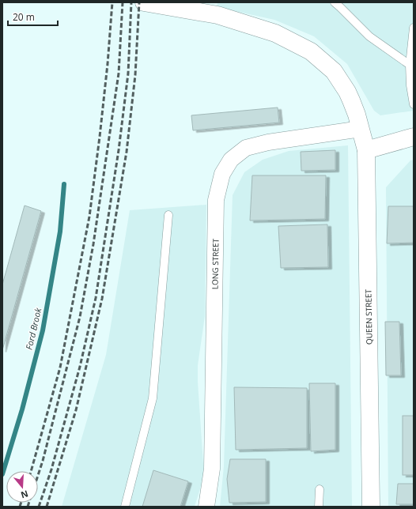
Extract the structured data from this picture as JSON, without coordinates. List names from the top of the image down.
{
  "streets": {
    "street": ["LONG STREET", "QUEEN STREET"]
  },
  "crossings": [
    ["LONG STREET", "QUEEN STREET"]
  ],
  "water": ["Ford Brook"],
  "scale_bar": "20 m",
  "north": "bottom"
}
